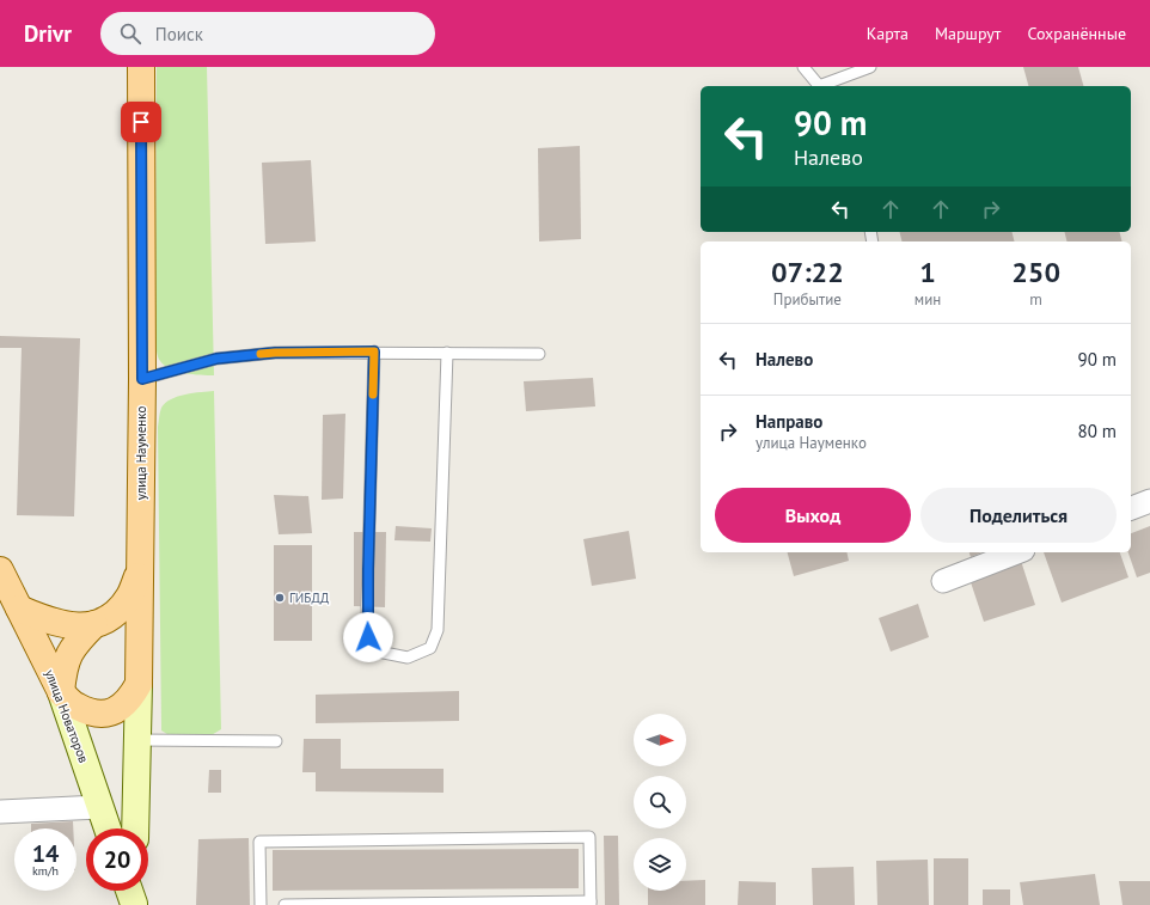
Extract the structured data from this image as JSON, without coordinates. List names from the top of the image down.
{
  "streets": {
    "main road": ["улица Науменко", "улица Новаторов"]
  },
  "crossings": [
    ["улица Науменко", "улица Новаторов"]
  ],
  "places": ["ГИБДД"],
  "north": "right",
  "page": {
    "header": "Drivr",
    "search": "Поиск",
    "nav": ["Карта", "Маршрут", "Сохранённые"],
    "turn": ["90 m", "Налево"],
    "eta": [
      "07:22",
      "Прибытие",
      "1",
      "мин",
      "250",
      "m"
    ],
    "list": [
      {
        "name": "Налево",
        "value": "90 m"
      },
      {
        "name": "Направо",
        "note": "улица Науменко",
        "value": "80 m"
      }
    ],
    "buttons": ["Выход", "Поделиться"],
    "speed": "14 km/h",
    "limit": "20"
  }
}
